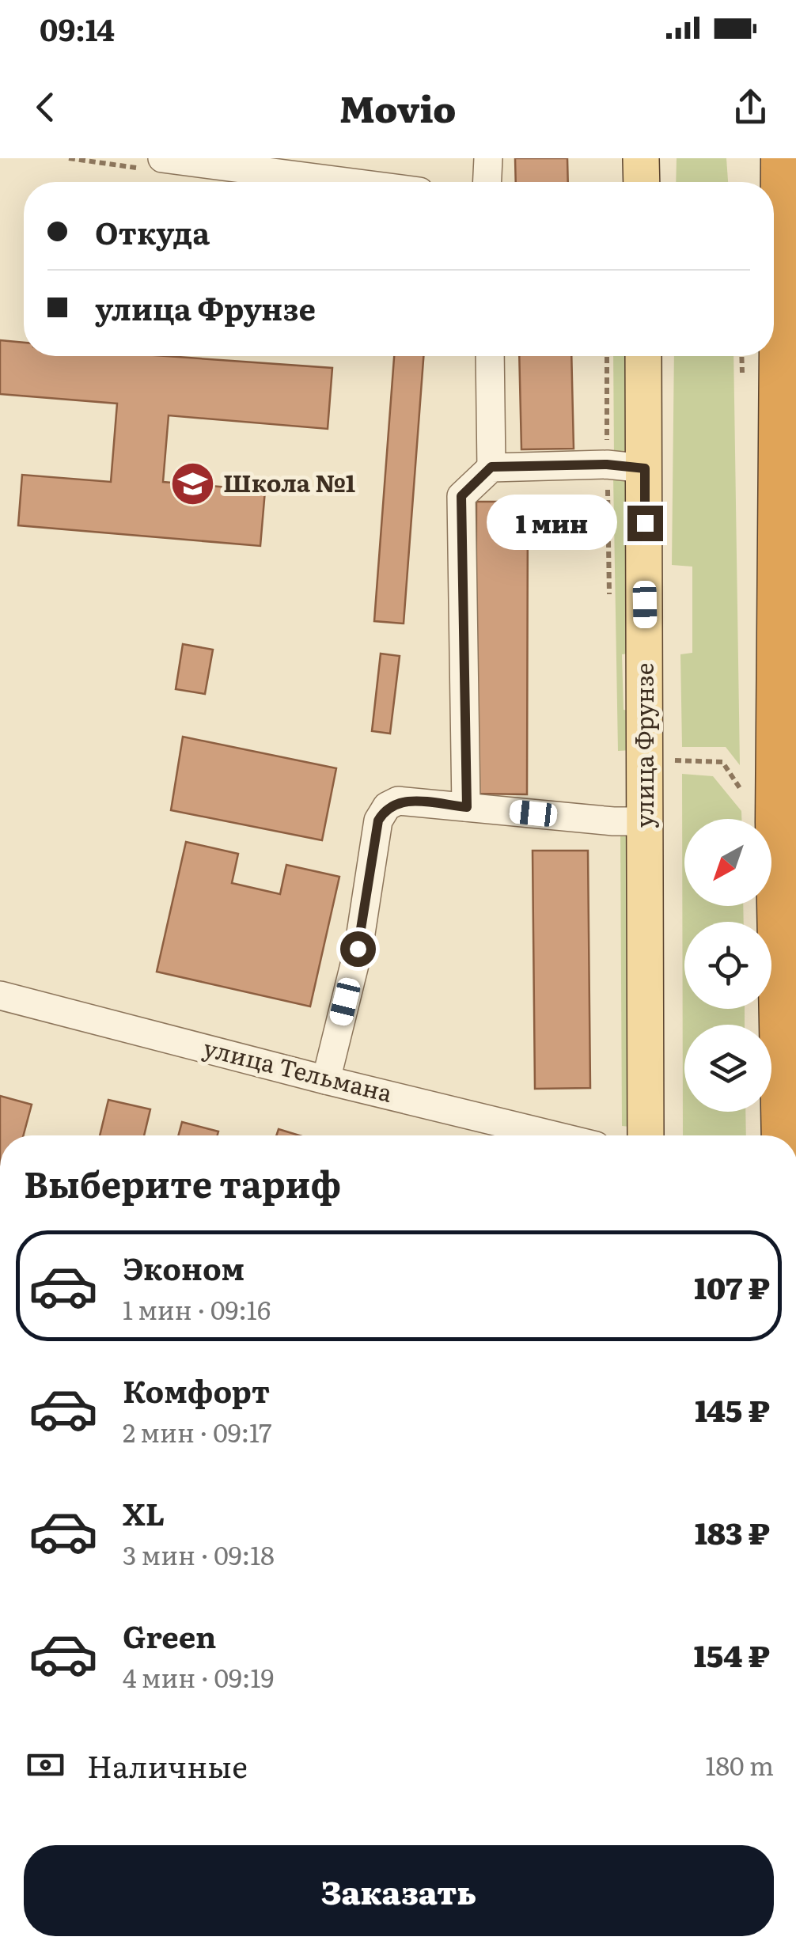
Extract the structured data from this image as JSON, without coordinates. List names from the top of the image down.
{
  "streets": {
    "main road": ["улица Фрунзе"],
    "street": ["улица Тельмана"]
  },
  "places": {
    "school or university": ["Школа №1"]
  },
  "north": "bottom left",
  "page": {
    "status": "09:14",
    "header": "Movio",
    "banner": ["Откуда", "улица Фрунзе"],
    "bubble": "1 мин",
    "heading": "Выберите тариф",
    "list": [
      {
        "name": "Эконом",
        "note": "1 мин · 09:16",
        "value": "107 ₽"
      },
      {
        "name": "Комфорт",
        "note": "2 мин · 09:17",
        "value": "145 ₽"
      },
      {
        "name": "XL",
        "note": "3 мин · 09:18",
        "value": "183 ₽"
      },
      {
        "name": "Green",
        "note": "4 мин · 09:19",
        "value": "154 ₽"
      }
    ],
    "pay": ["Наличные", "180 m"],
    "buttons": "Заказать"
  }
}
